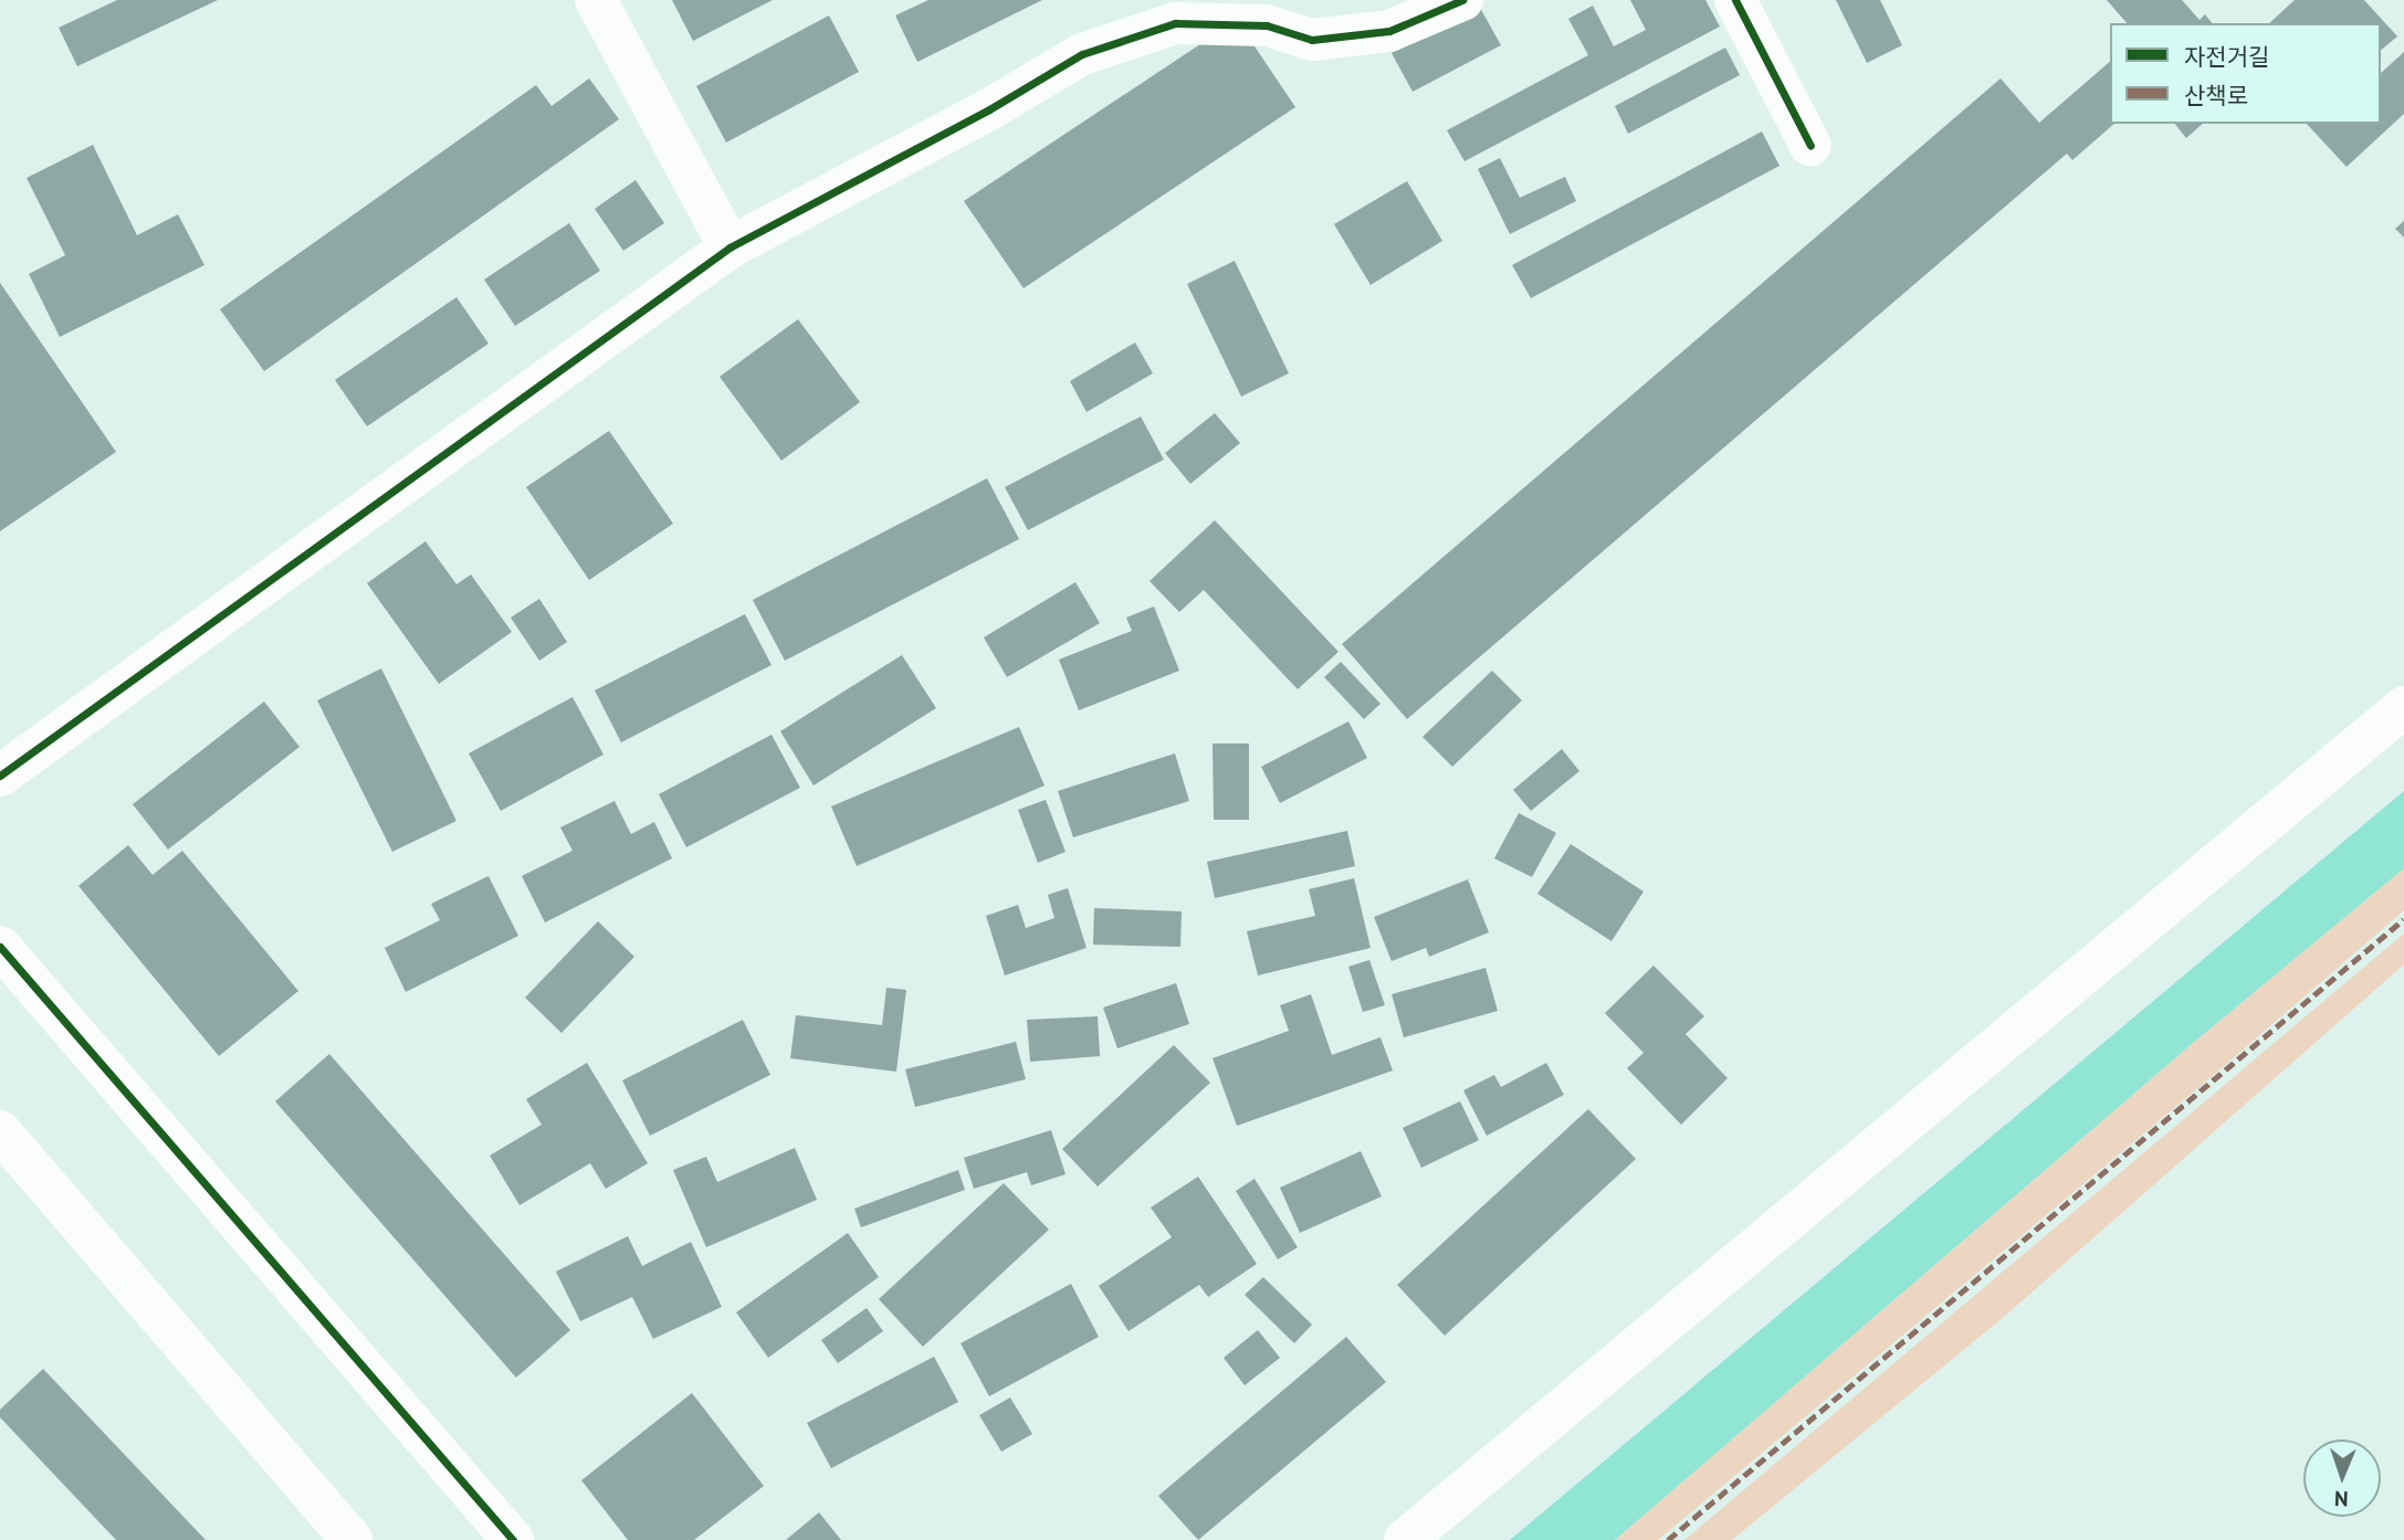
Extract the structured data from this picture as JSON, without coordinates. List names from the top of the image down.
{
  "legend": ["자전거길", "산책로"],
  "north": "bottom"
}
